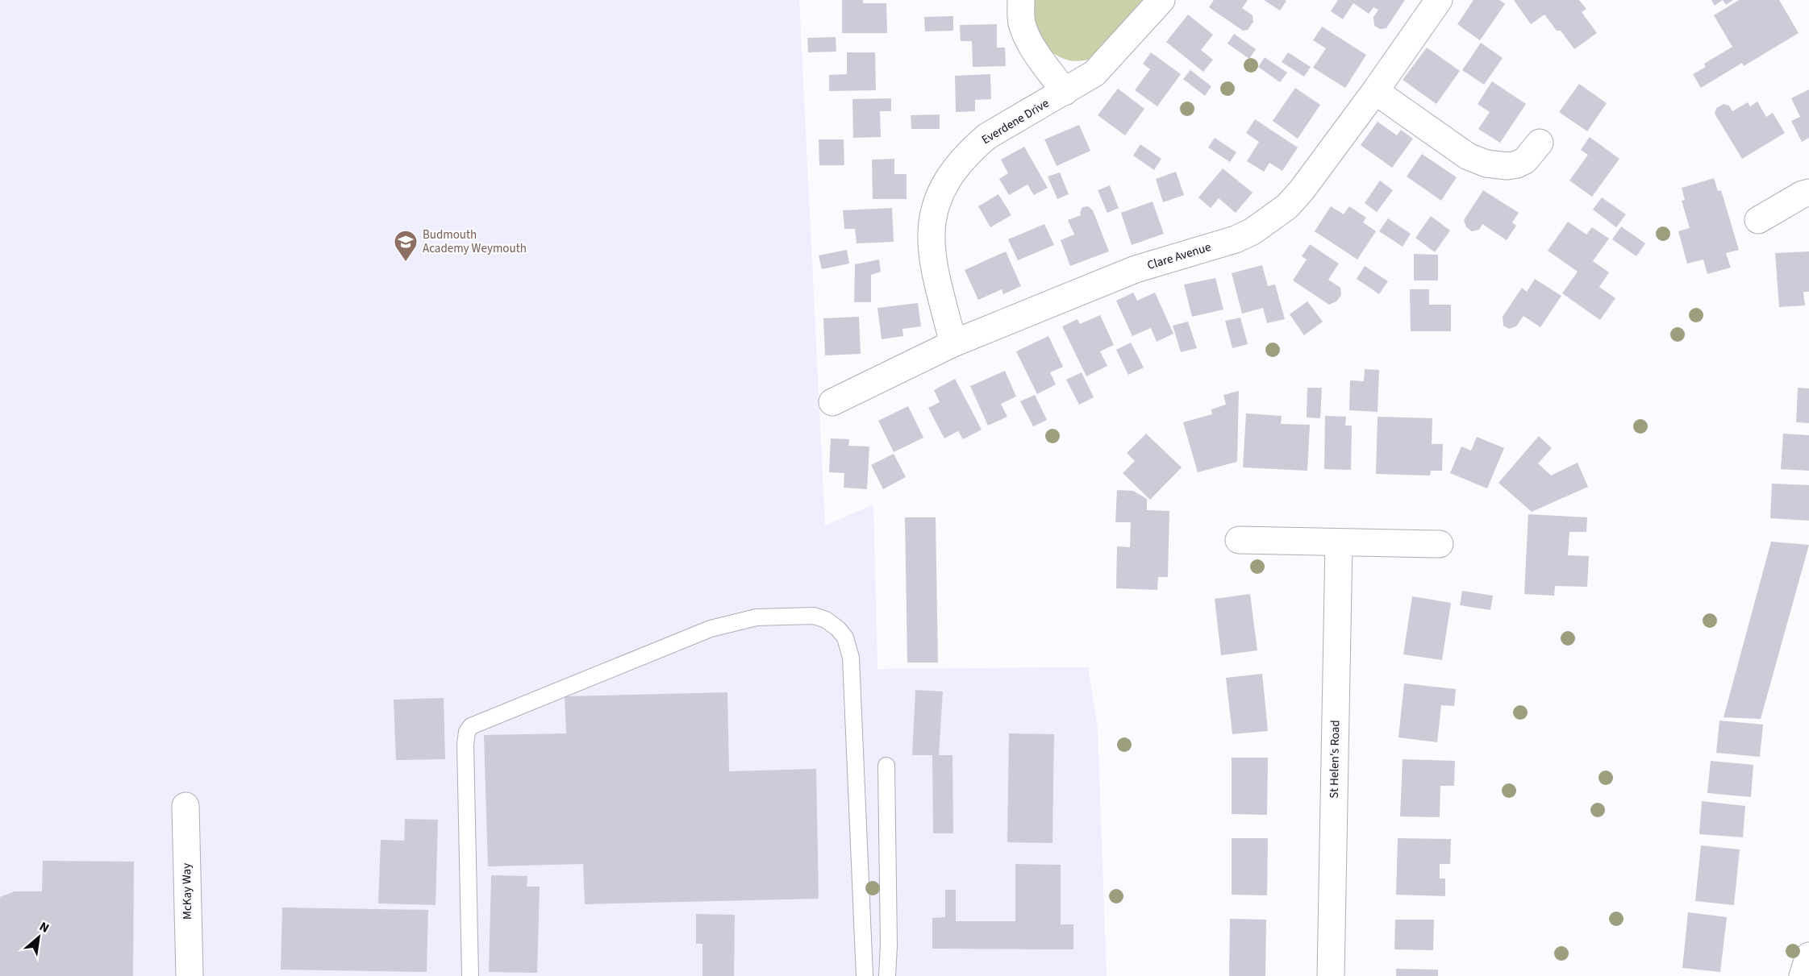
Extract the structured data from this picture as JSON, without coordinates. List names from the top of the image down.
{
  "streets": {
    "street": [
      "Everdene Drive",
      "Clare Avenue",
      "St Helen's Road",
      "McKay Way"
    ]
  },
  "crossings": [
    ["Everdene Drive", "Clare Avenue"]
  ],
  "places": {
    "school or university": ["Budmouth Academy Weymouth"]
  },
  "north": "top right"
}
